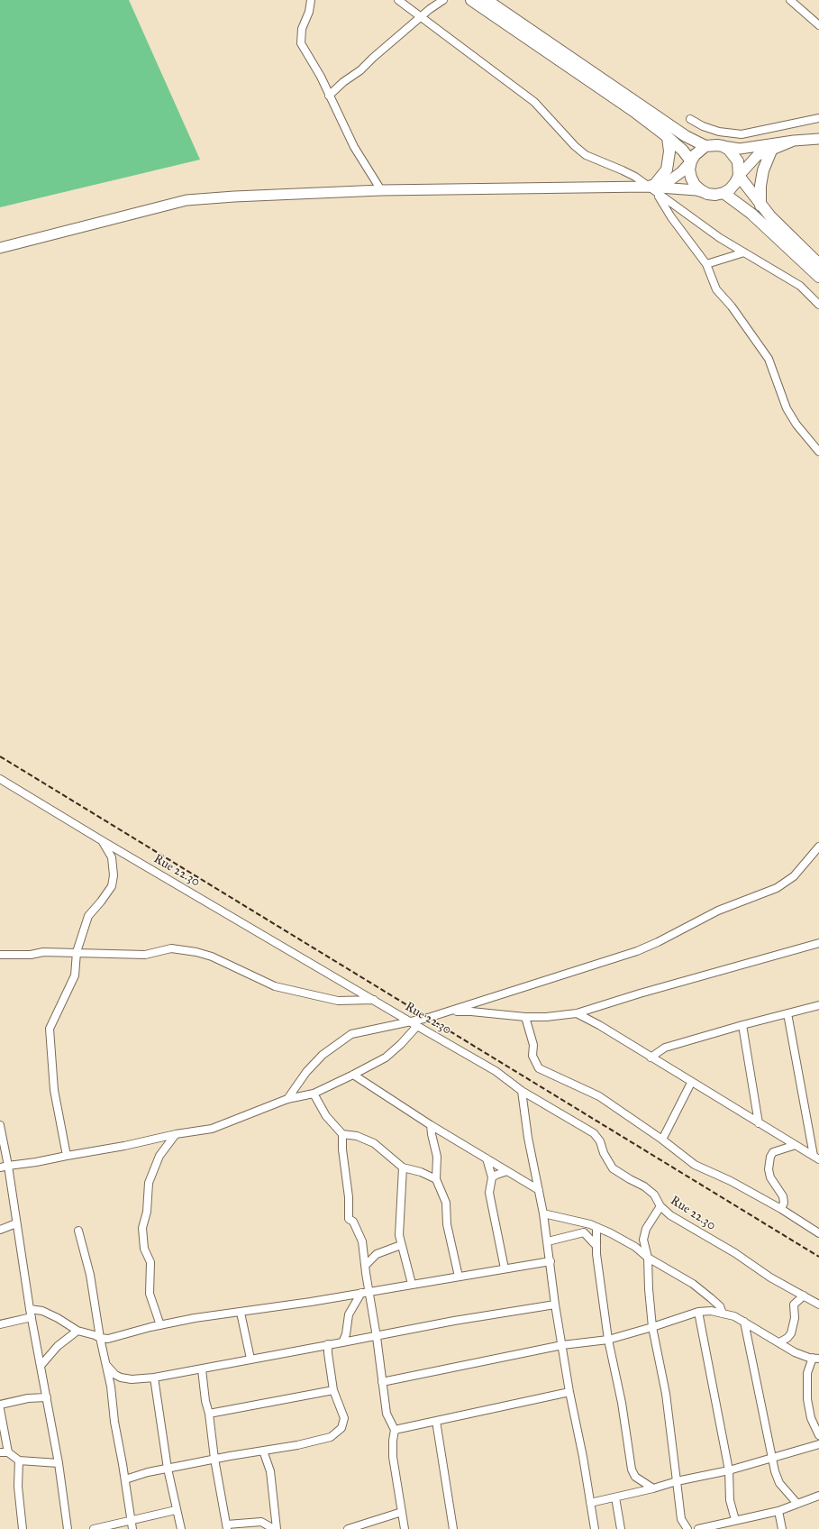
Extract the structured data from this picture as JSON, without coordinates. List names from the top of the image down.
{
  "streets": {
    "street": ["Rue 22.30"]
  }
}
